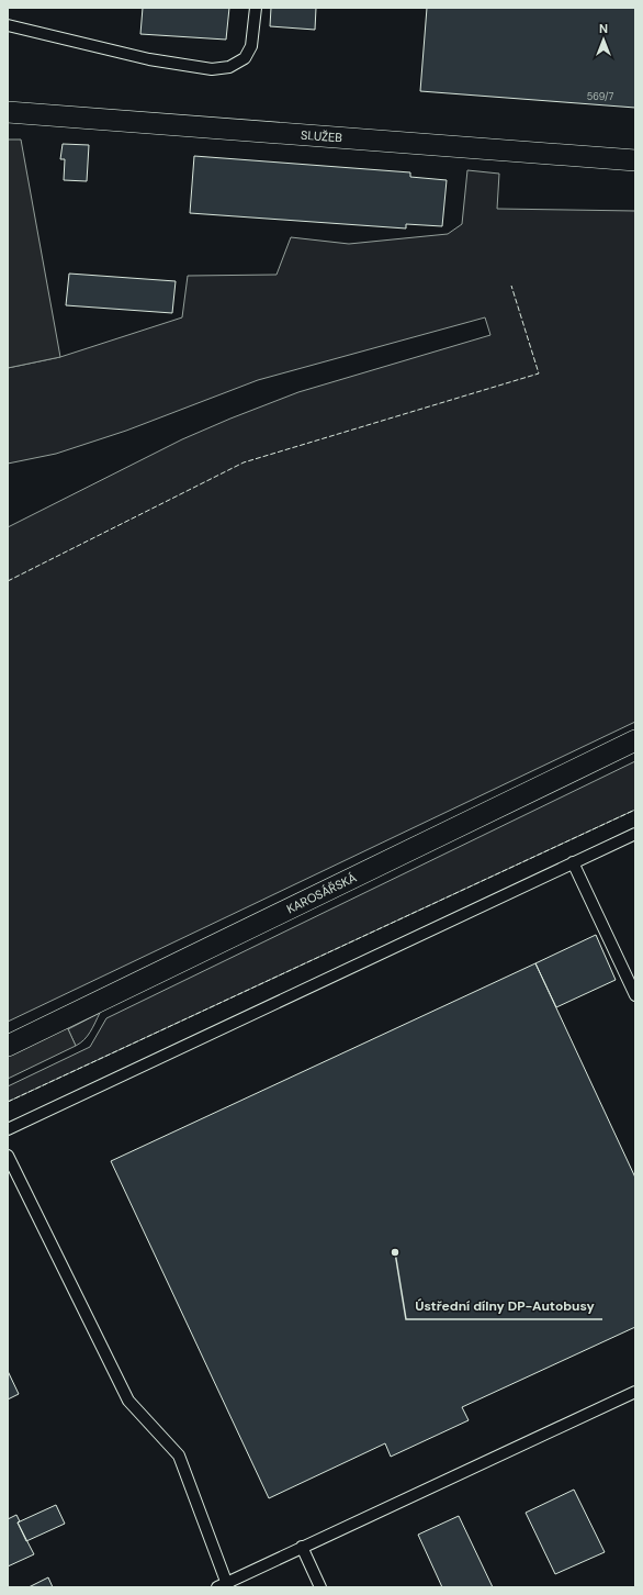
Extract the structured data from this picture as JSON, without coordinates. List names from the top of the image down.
{
  "streets": {
    "street": ["SLUŽEB", "KAROSÁŘSKÁ"]
  },
  "places": ["Ústřední dílny DP-Autobusy"],
  "house_numbers": ["569/7"],
  "north": "top"
}
